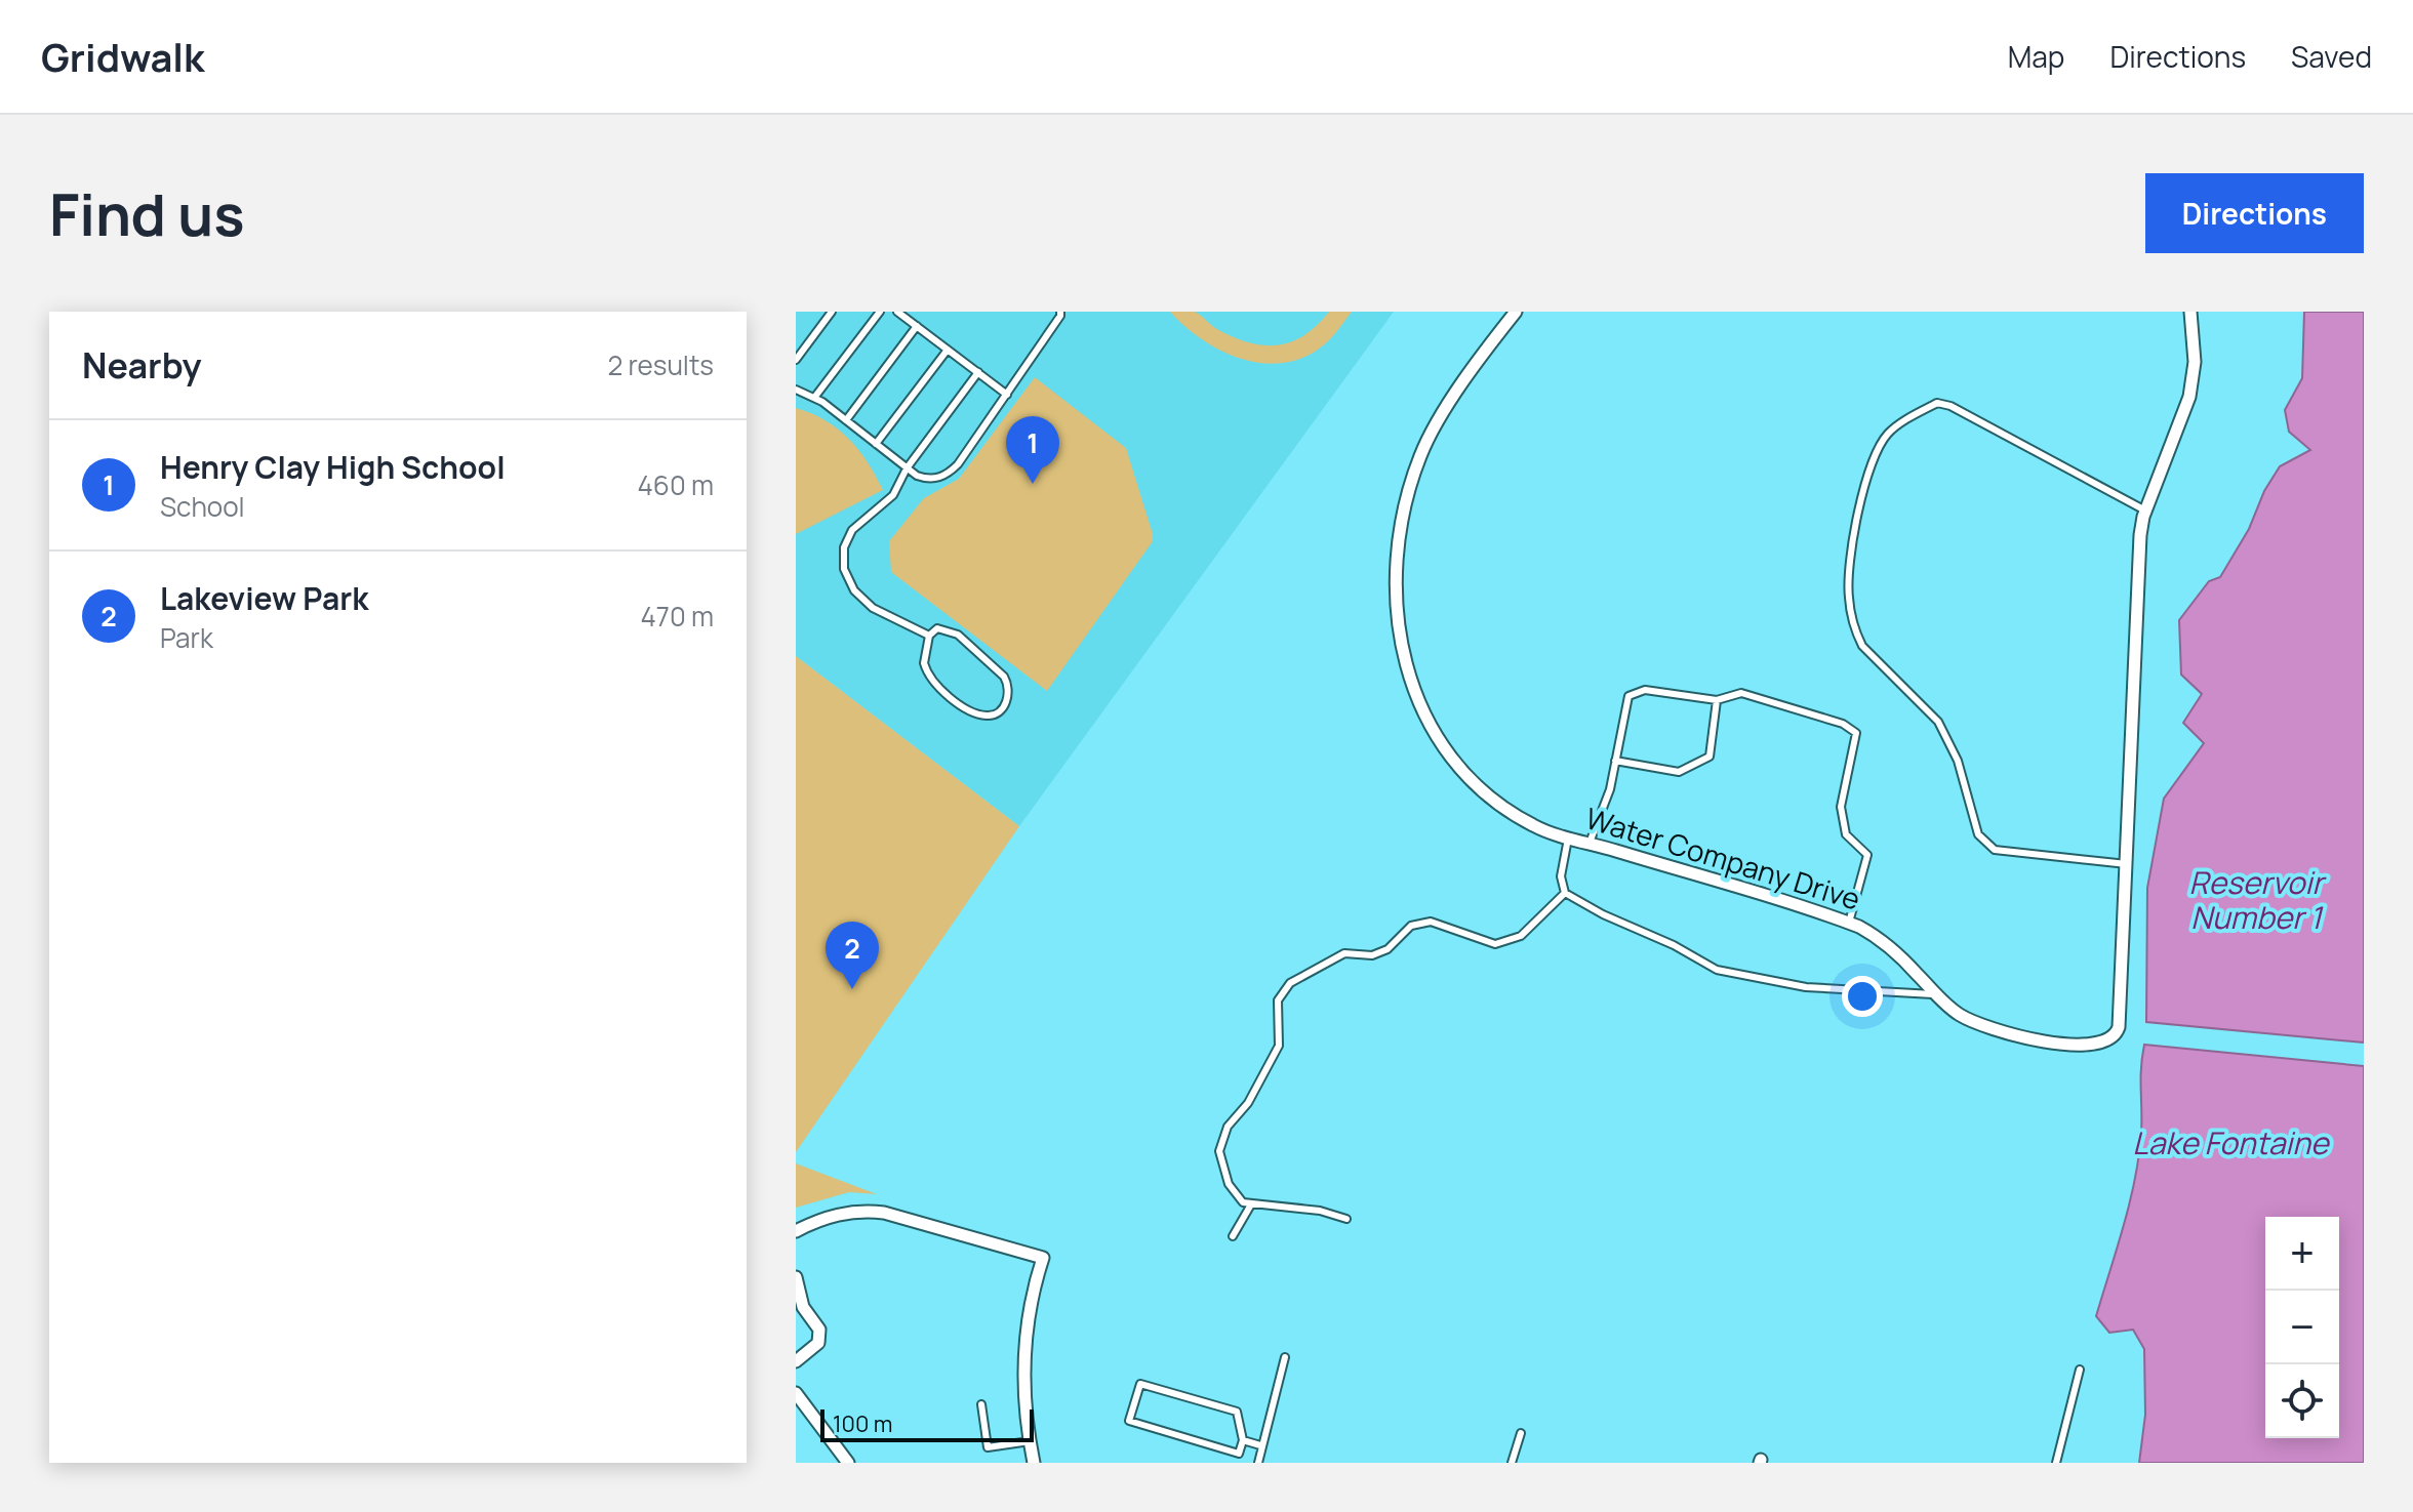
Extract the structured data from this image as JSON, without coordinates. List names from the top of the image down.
{
  "streets": {
    "street": ["Water Company Drive"]
  },
  "water": ["Reservoir Number 1", "Lake Fontaine"],
  "scale_bar": "100 m",
  "page": {
    "header": "Gridwalk",
    "nav": ["Map", "Directions", "Saved"],
    "buttons": "Directions",
    "title": "Find us",
    "heading": ["Nearby", "2 results"],
    "pins": ["1", "2"],
    "list": [
      {
        "mark": "1",
        "name": "Henry Clay High School",
        "note": "School",
        "value": "460 m"
      },
      {
        "mark": "2",
        "name": "Lakeview Park",
        "note": "Park",
        "value": "470 m"
      }
    ],
    "map_buttons": ["+", "−"],
    "scale": "100 m"
  }
}
